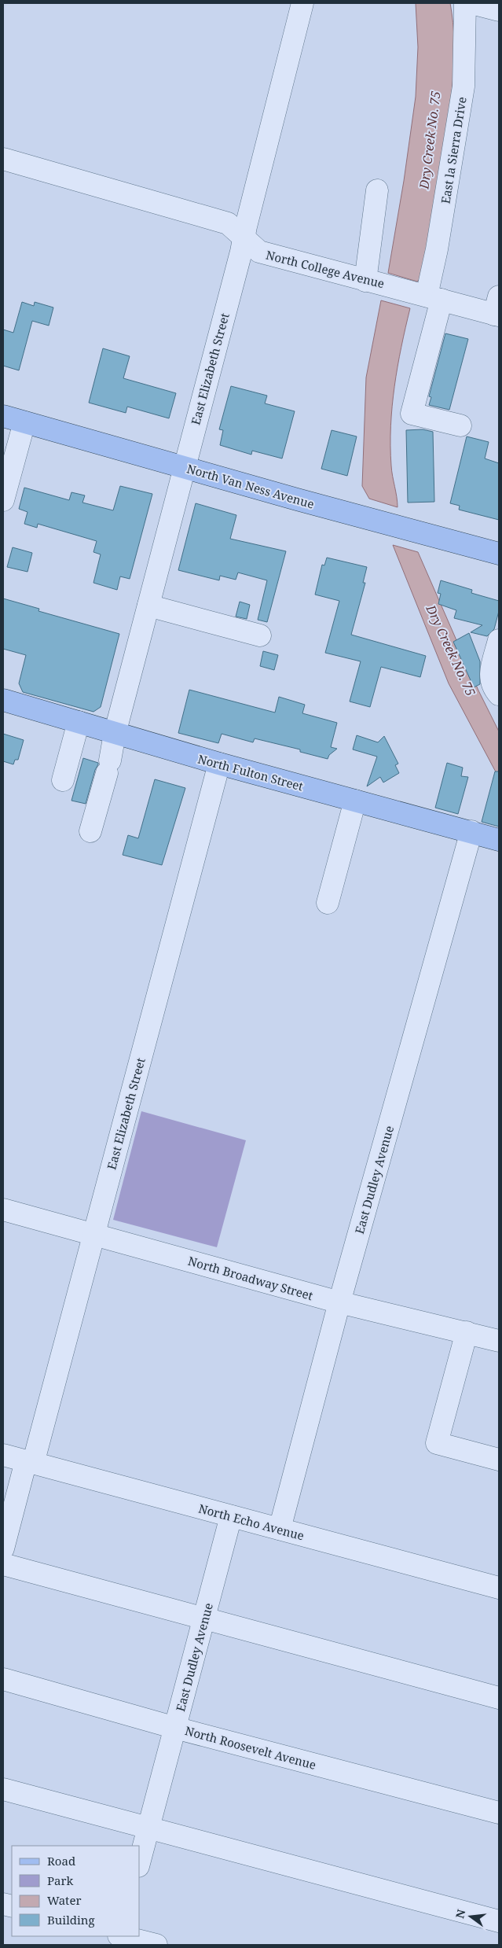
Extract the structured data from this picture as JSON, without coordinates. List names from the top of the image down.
{
  "streets": {
    "main road": ["North Van Ness Avenue", "North Fulton Street"],
    "street": [
      "East la Sierra Drive",
      "North College Avenue",
      "East Elizabeth Street",
      "East Dudley Avenue",
      "North Broadway Street",
      "North Echo Avenue",
      "North Roosevelt Avenue"
    ]
  },
  "crossings": [
    ["East la Sierra Drive", "North College Avenue"],
    ["North College Avenue", "East Elizabeth Street"],
    ["East Elizabeth Street", "North Van Ness Avenue"],
    ["East Elizabeth Street", "North Fulton Street"],
    ["East Elizabeth Street", "North Broadway Street"],
    ["East Elizabeth Street", "North Echo Avenue"],
    ["North Fulton Street", "East Dudley Avenue"],
    ["East Dudley Avenue", "North Broadway Street"],
    ["East Dudley Avenue", "North Echo Avenue"],
    ["East Dudley Avenue", "North Roosevelt Avenue"]
  ],
  "water": ["Dry Creek No. 75"],
  "legend": [
    "Road",
    "Park",
    "Water",
    "Building"
  ],
  "north": "left"
}
